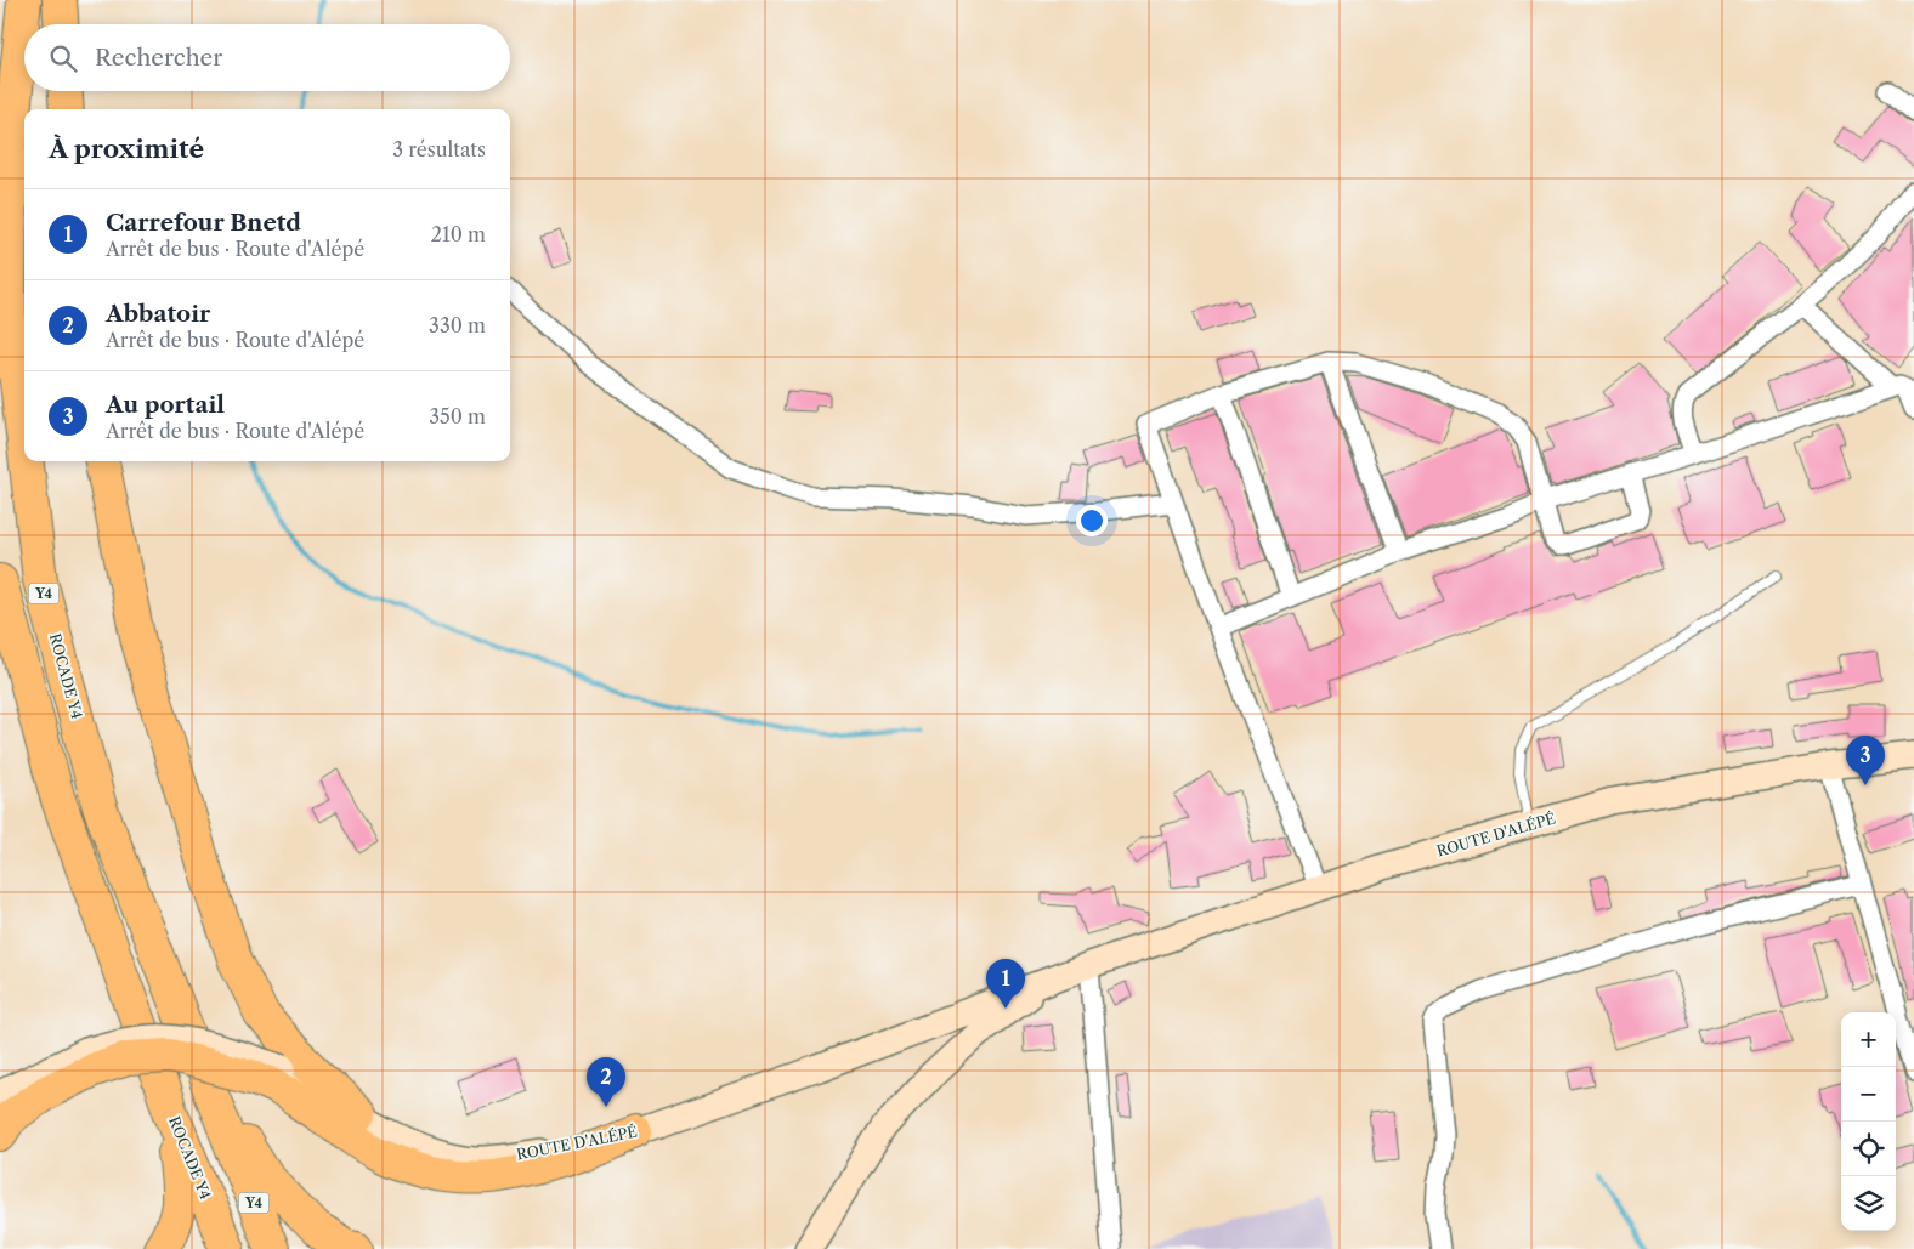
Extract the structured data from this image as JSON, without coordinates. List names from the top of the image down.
{
  "streets": {
    "highway": ["Y4", "ROCADE Y4"],
    "main road": ["ROUTE D'ALÉPÉ"]
  },
  "page": {
    "search": "Rechercher",
    "heading": ["À proximité", "3 résultats"],
    "list": [
      {
        "mark": "1",
        "name": "Carrefour Bnetd",
        "note": "Arrêt de bus · Route d'Alépé",
        "value": "210 m"
      },
      {
        "mark": "2",
        "name": "Abbatoir",
        "note": "Arrêt de bus · Route d'Alépé",
        "value": "330 m"
      },
      {
        "mark": "3",
        "name": "Au portail",
        "note": "Arrêt de bus · Route d'Alépé",
        "value": "350 m"
      }
    ],
    "pins": ["3", "1", "2"],
    "map_buttons": ["+", "−"]
  }
}
